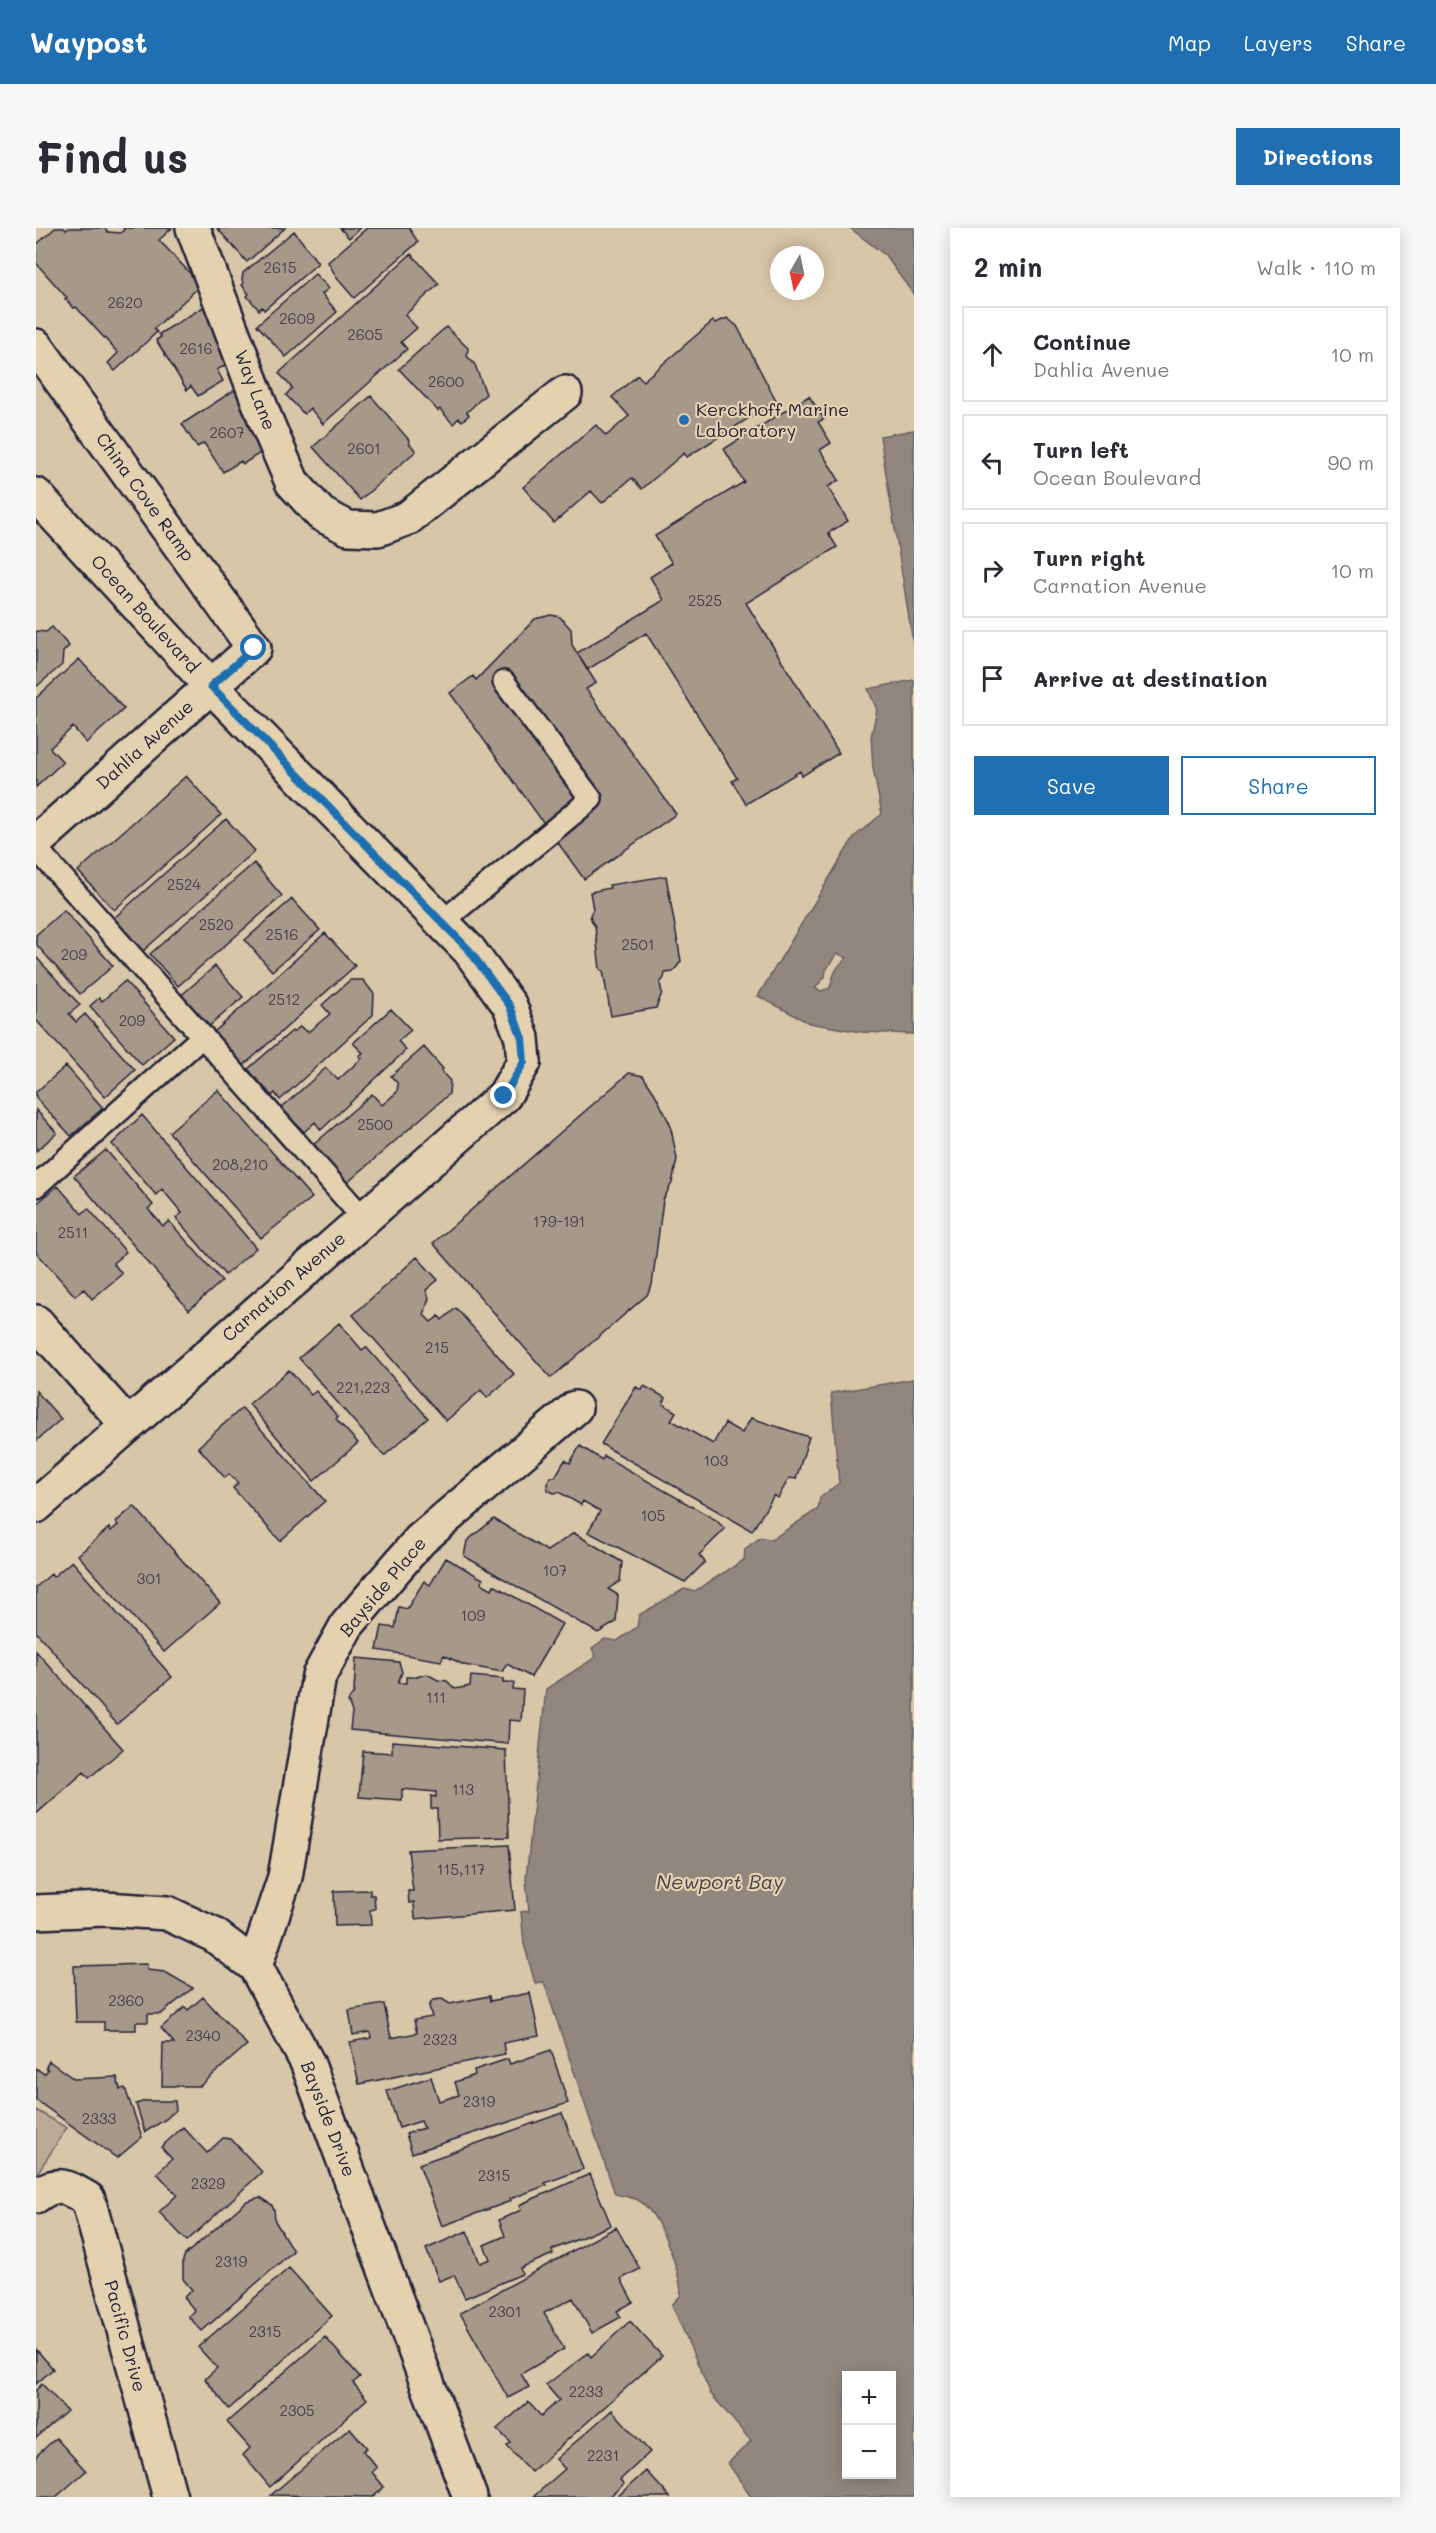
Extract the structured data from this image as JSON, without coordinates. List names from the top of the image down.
{
  "streets": {
    "street": [
      "Way Lane",
      "China Cove Ramp",
      "Ocean Boulevard",
      "Dahlia Avenue",
      "Carnation Avenue",
      "Bayside Place",
      "Bayside Drive",
      "Pacific Drive"
    ]
  },
  "crossings": [
    ["China Cove Ramp", "Dahlia Avenue"],
    ["Ocean Boulevard", "Dahlia Avenue"],
    ["Ocean Boulevard", "Carnation Avenue"],
    ["Bayside Place", "Bayside Drive"]
  ],
  "water": ["Newport Bay"],
  "places": ["Kerckhoff Marine Laboratory"],
  "house_numbers": [
    "2615",
    "2620",
    "2609",
    "2605",
    "2616",
    "2600",
    "2607",
    "2601",
    "2525",
    "2524",
    "2520",
    "2516",
    "2501",
    "209",
    "2512",
    "209",
    "2500",
    "208,210",
    "179-191",
    "2511",
    "215",
    "221,223",
    "103",
    "105",
    "107",
    "301",
    "109",
    "111",
    "113",
    "115,117",
    "2360",
    "2340",
    "2323",
    "2319",
    "2333",
    "2315",
    "2329",
    "2319",
    "2301",
    "2315",
    "2233",
    "2305",
    "2231"
  ],
  "north": "bottom",
  "page": {
    "header": "Waypost",
    "nav": ["Map", "Layers", "Share"],
    "buttons": [
      "Directions",
      ["Save", "Share"]
    ],
    "title": "Find us",
    "heading": ["2 min", "Walk · 110 m"],
    "list": [
      ["Continue", "Dahlia Avenue", "10 m"],
      ["Turn left", "Ocean Boulevard", "90 m"],
      ["Turn right", "Carnation Avenue", "10 m"],
      "Arrive at destination"
    ],
    "map_buttons": ["+", "−"]
  }
}
